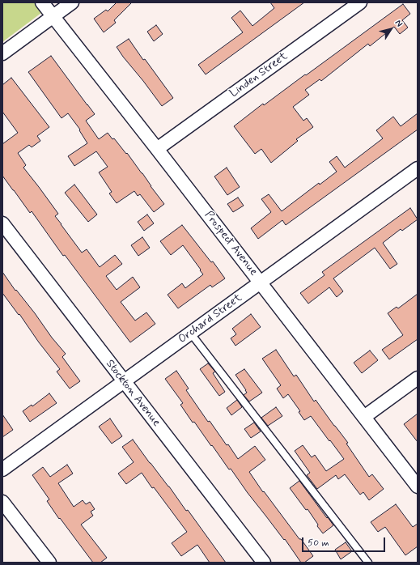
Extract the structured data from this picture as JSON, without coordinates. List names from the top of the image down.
{
  "streets": {
    "street": [
      "Linden Street",
      "Prospect Avenue",
      "Orchard Street",
      "Stockton Avenue"
    ]
  },
  "crossings": [
    ["Linden Street", "Prospect Avenue"],
    ["Prospect Avenue", "Orchard Street"],
    ["Orchard Street", "Stockton Avenue"]
  ],
  "scale_bar": "50 m",
  "north": "top right"
}
